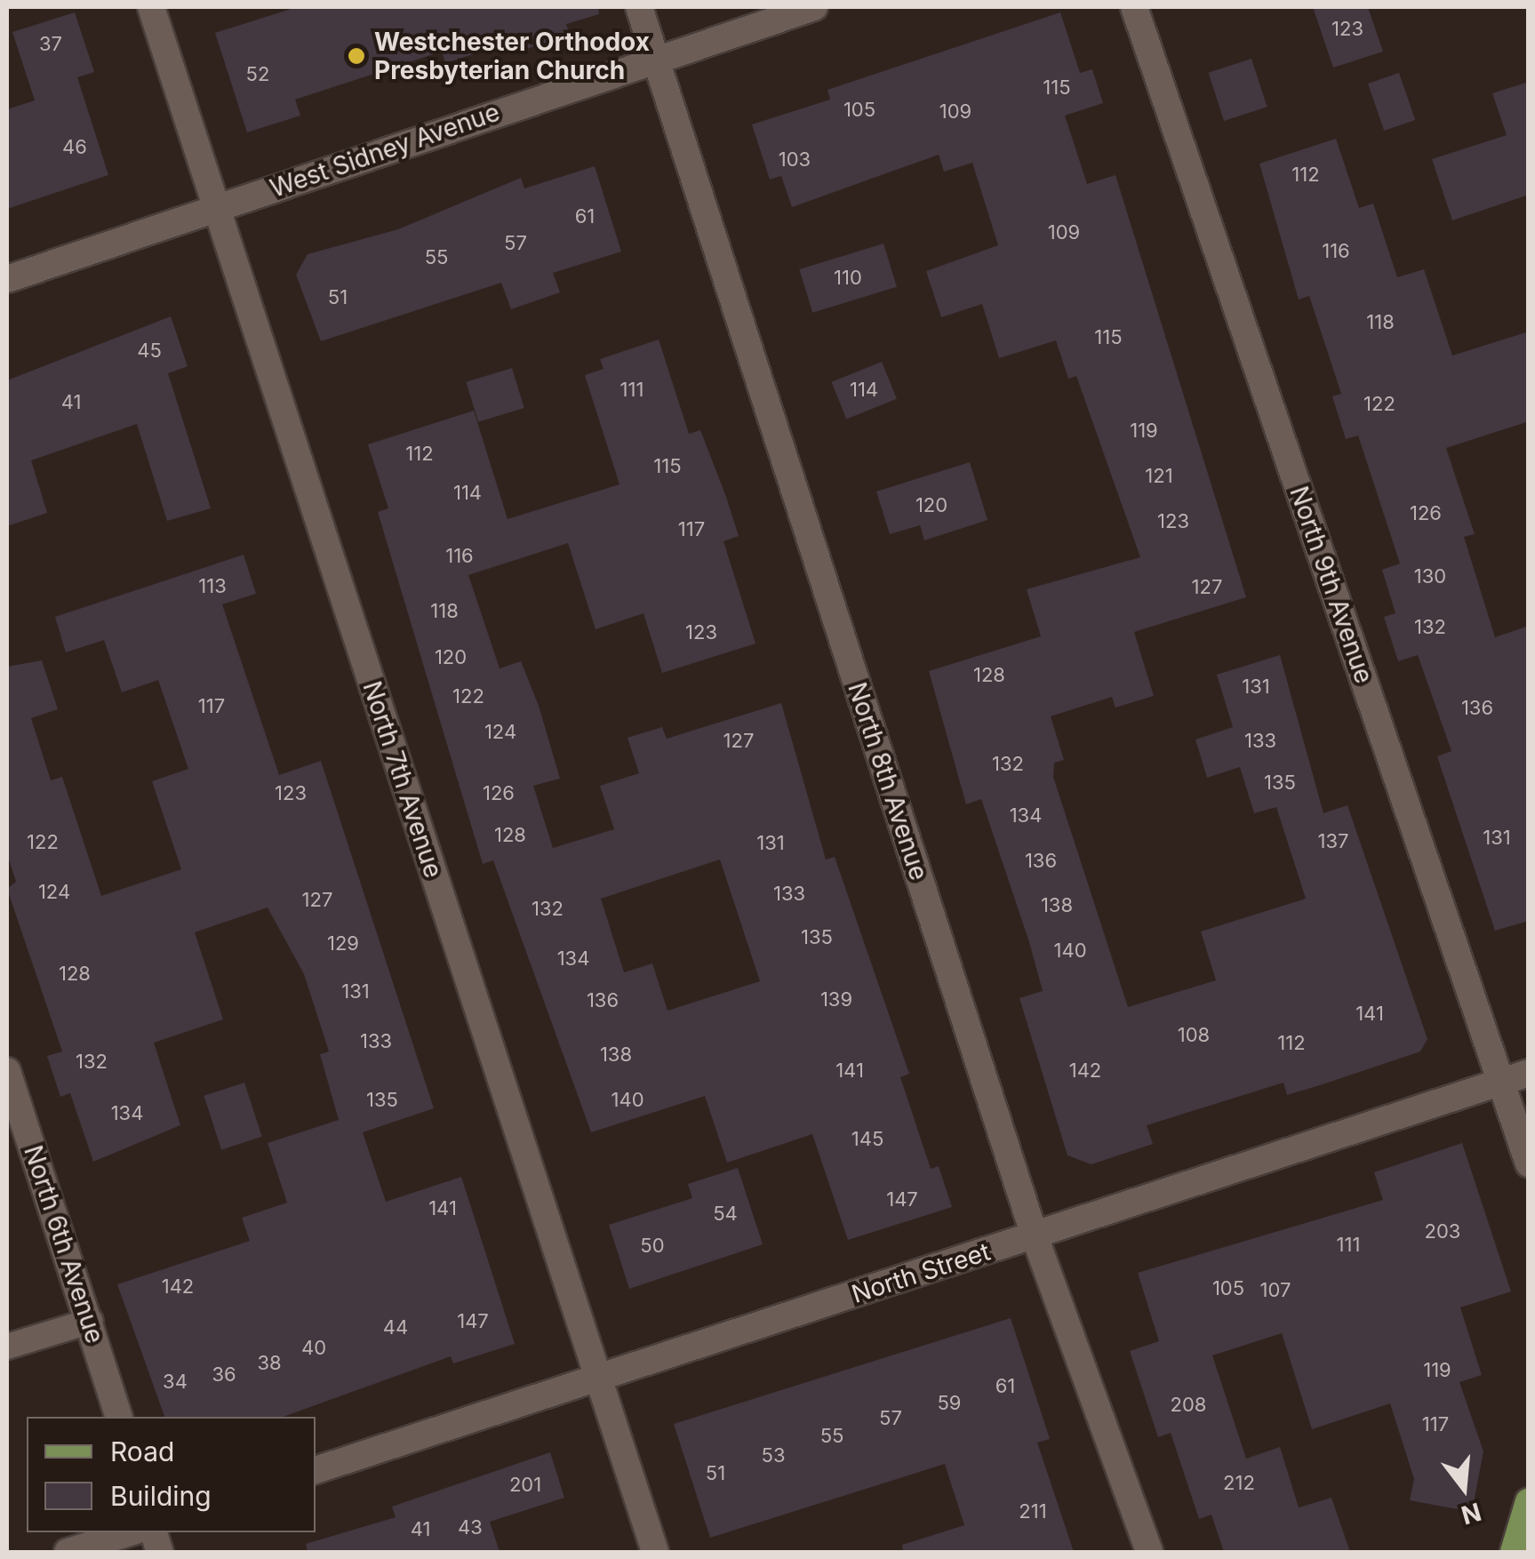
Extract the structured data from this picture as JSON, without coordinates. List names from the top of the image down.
{
  "streets": {
    "street": [
      "West Sidney Avenue",
      "North 9th Avenue",
      "North 7th Avenue",
      "North 8th Avenue",
      "North 6th Avenue",
      "North Street"
    ]
  },
  "crossings": [
    ["West Sidney Avenue", "North 7th Avenue"],
    ["West Sidney Avenue", "North 8th Avenue"],
    ["North 9th Avenue", "North Street"],
    ["North 7th Avenue", "North Street"],
    ["North 8th Avenue", "North Street"]
  ],
  "places": ["Westchester Orthodox Presbyterian Church"],
  "house_numbers": [
    "123",
    "37",
    "52",
    "115",
    "105",
    "109",
    "46",
    "103",
    "112",
    "61",
    "109",
    "57",
    "116",
    "55",
    "110",
    "51",
    "118",
    "115",
    "45",
    "111",
    "114",
    "41",
    "122",
    "119",
    "112",
    "115",
    "121",
    "114",
    "120",
    "126",
    "123",
    "117",
    "116",
    "130",
    "113",
    "127",
    "118",
    "132",
    "123",
    "120",
    "128",
    "131",
    "122",
    "117",
    "136",
    "124",
    "127",
    "133",
    "132",
    "135",
    "123",
    "126",
    "134",
    "128",
    "131",
    "137",
    "122",
    "131",
    "136",
    "124",
    "133",
    "127",
    "138",
    "132",
    "135",
    "129",
    "140",
    "134",
    "128",
    "131",
    "139",
    "136",
    "141",
    "108",
    "133",
    "112",
    "138",
    "132",
    "141",
    "142",
    "135",
    "140",
    "134",
    "145",
    "147",
    "141",
    "54",
    "203",
    "111",
    "50",
    "142",
    "105",
    "107",
    "147",
    "44",
    "40",
    "38",
    "119",
    "36",
    "34",
    "61",
    "59",
    "208",
    "57",
    "117",
    "55",
    "53",
    "51",
    "212",
    "201",
    "211",
    "43",
    "41"
  ],
  "legend": ["Road", "Building"],
  "north": "bottom"
}
